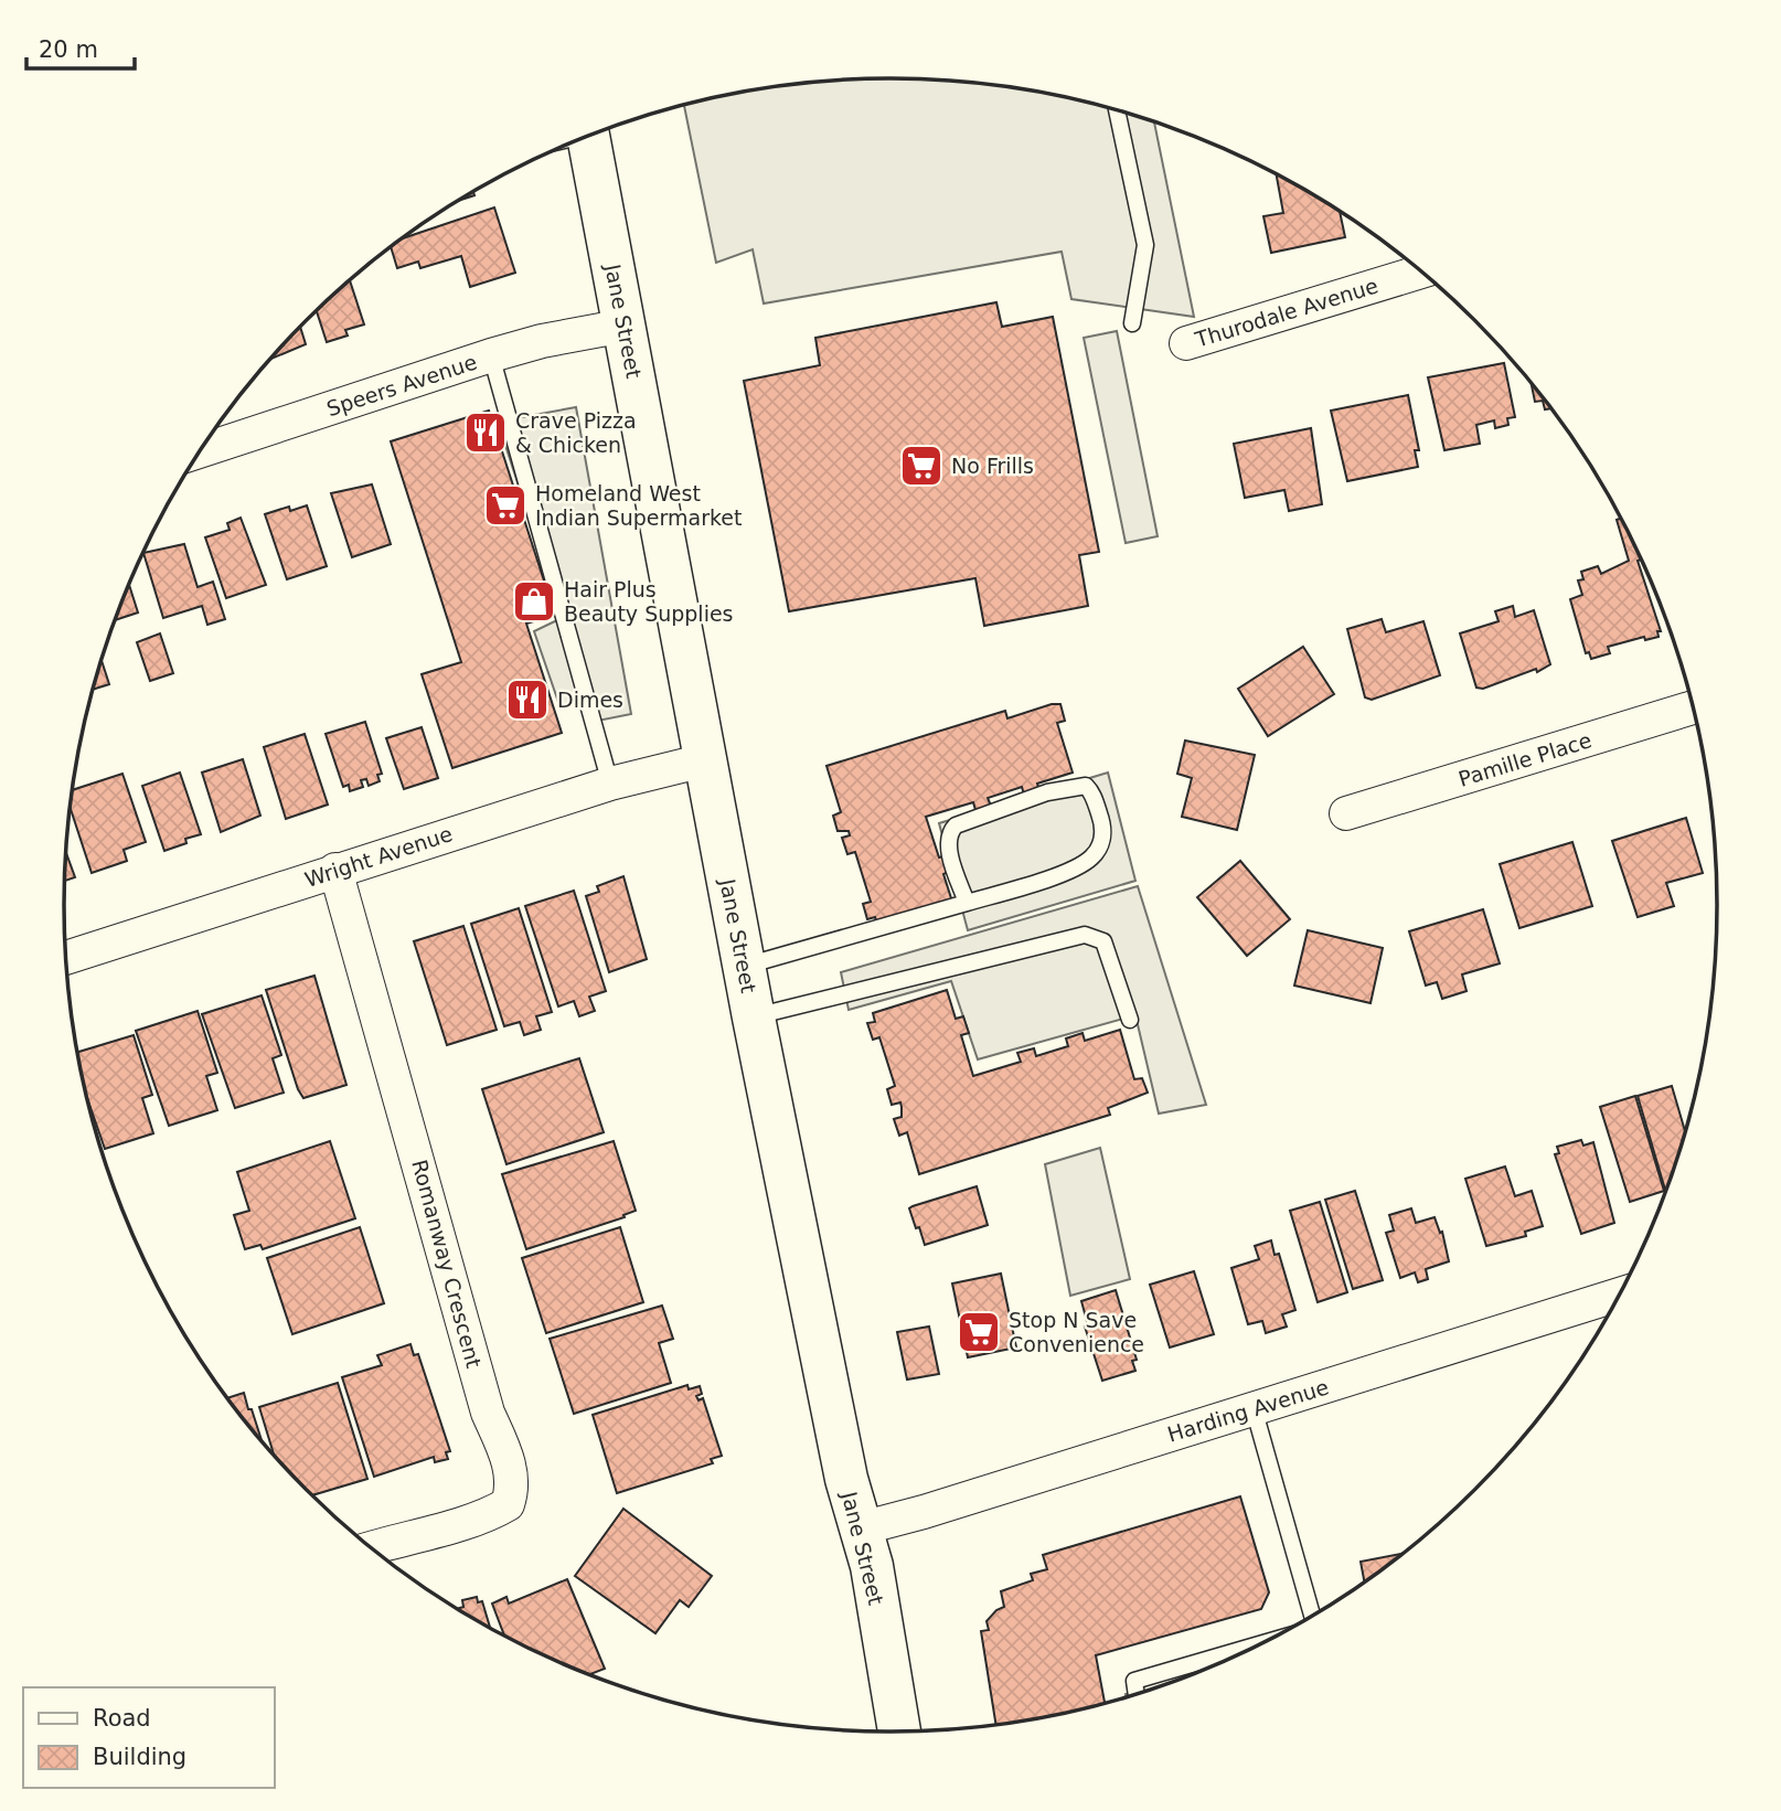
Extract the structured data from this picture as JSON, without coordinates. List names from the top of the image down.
{
  "streets": {
    "main road": ["Jane Street"],
    "street": [
      "Thurodale Avenue",
      "Speers Avenue",
      "Pamille Place",
      "Wright Avenue",
      "Romanway Crescent",
      "Harding Avenue"
    ]
  },
  "crossings": [
    ["Jane Street", "Speers Avenue"],
    ["Jane Street", "Wright Avenue"],
    ["Jane Street", "Harding Avenue"],
    ["Wright Avenue", "Romanway Crescent"]
  ],
  "places": {
    "restaurant": ["Crave Pizza & Chicken", "Dimes"],
    "supermarket": ["No Frills", "Homeland West Indian Supermarket", "Stop N Save Convenience"],
    "shop": ["Hair Plus Beauty Supplies"]
  },
  "legend": ["Road", "Building"],
  "scale_bar": "20 m"
}
